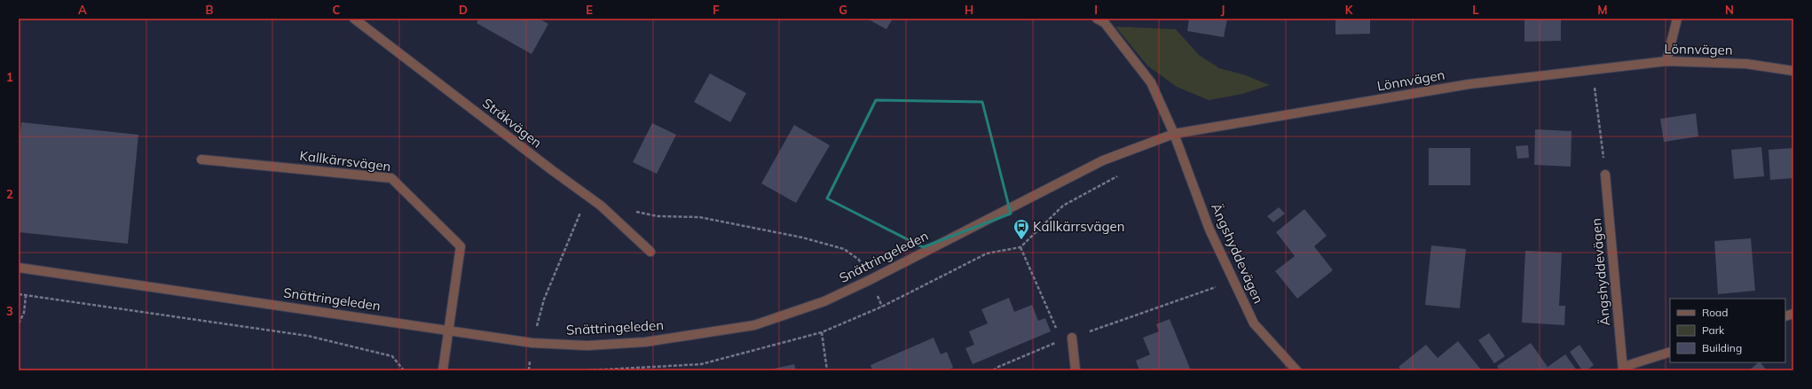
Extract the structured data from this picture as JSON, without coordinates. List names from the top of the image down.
{
  "streets": {
    "street": [
      "Lönnvägen",
      "Stråkvägen",
      "Kallkärrsvägen",
      "Ängshyddevägen",
      "Snättringeleden"
    ]
  },
  "crossings": [
    ["Lönnvägen", "Ängshyddevägen"],
    ["Lönnvägen", "Snättringeleden"],
    ["Kallkärrsvägen", "Snättringeleden"],
    ["Ängshyddevägen", "Snättringeleden"]
  ],
  "places": {
    "bus stop": ["Kallkärrsvägen"]
  },
  "legend": ["Road", "Park", "Building"],
  "grid": {
    "columns": [
      "A",
      "B",
      "C",
      "D",
      "E",
      "F",
      "G",
      "H",
      "I",
      "J",
      "K",
      "L",
      "M",
      "N"
    ],
    "rows": ["1", "2", "3"]
  }
}
